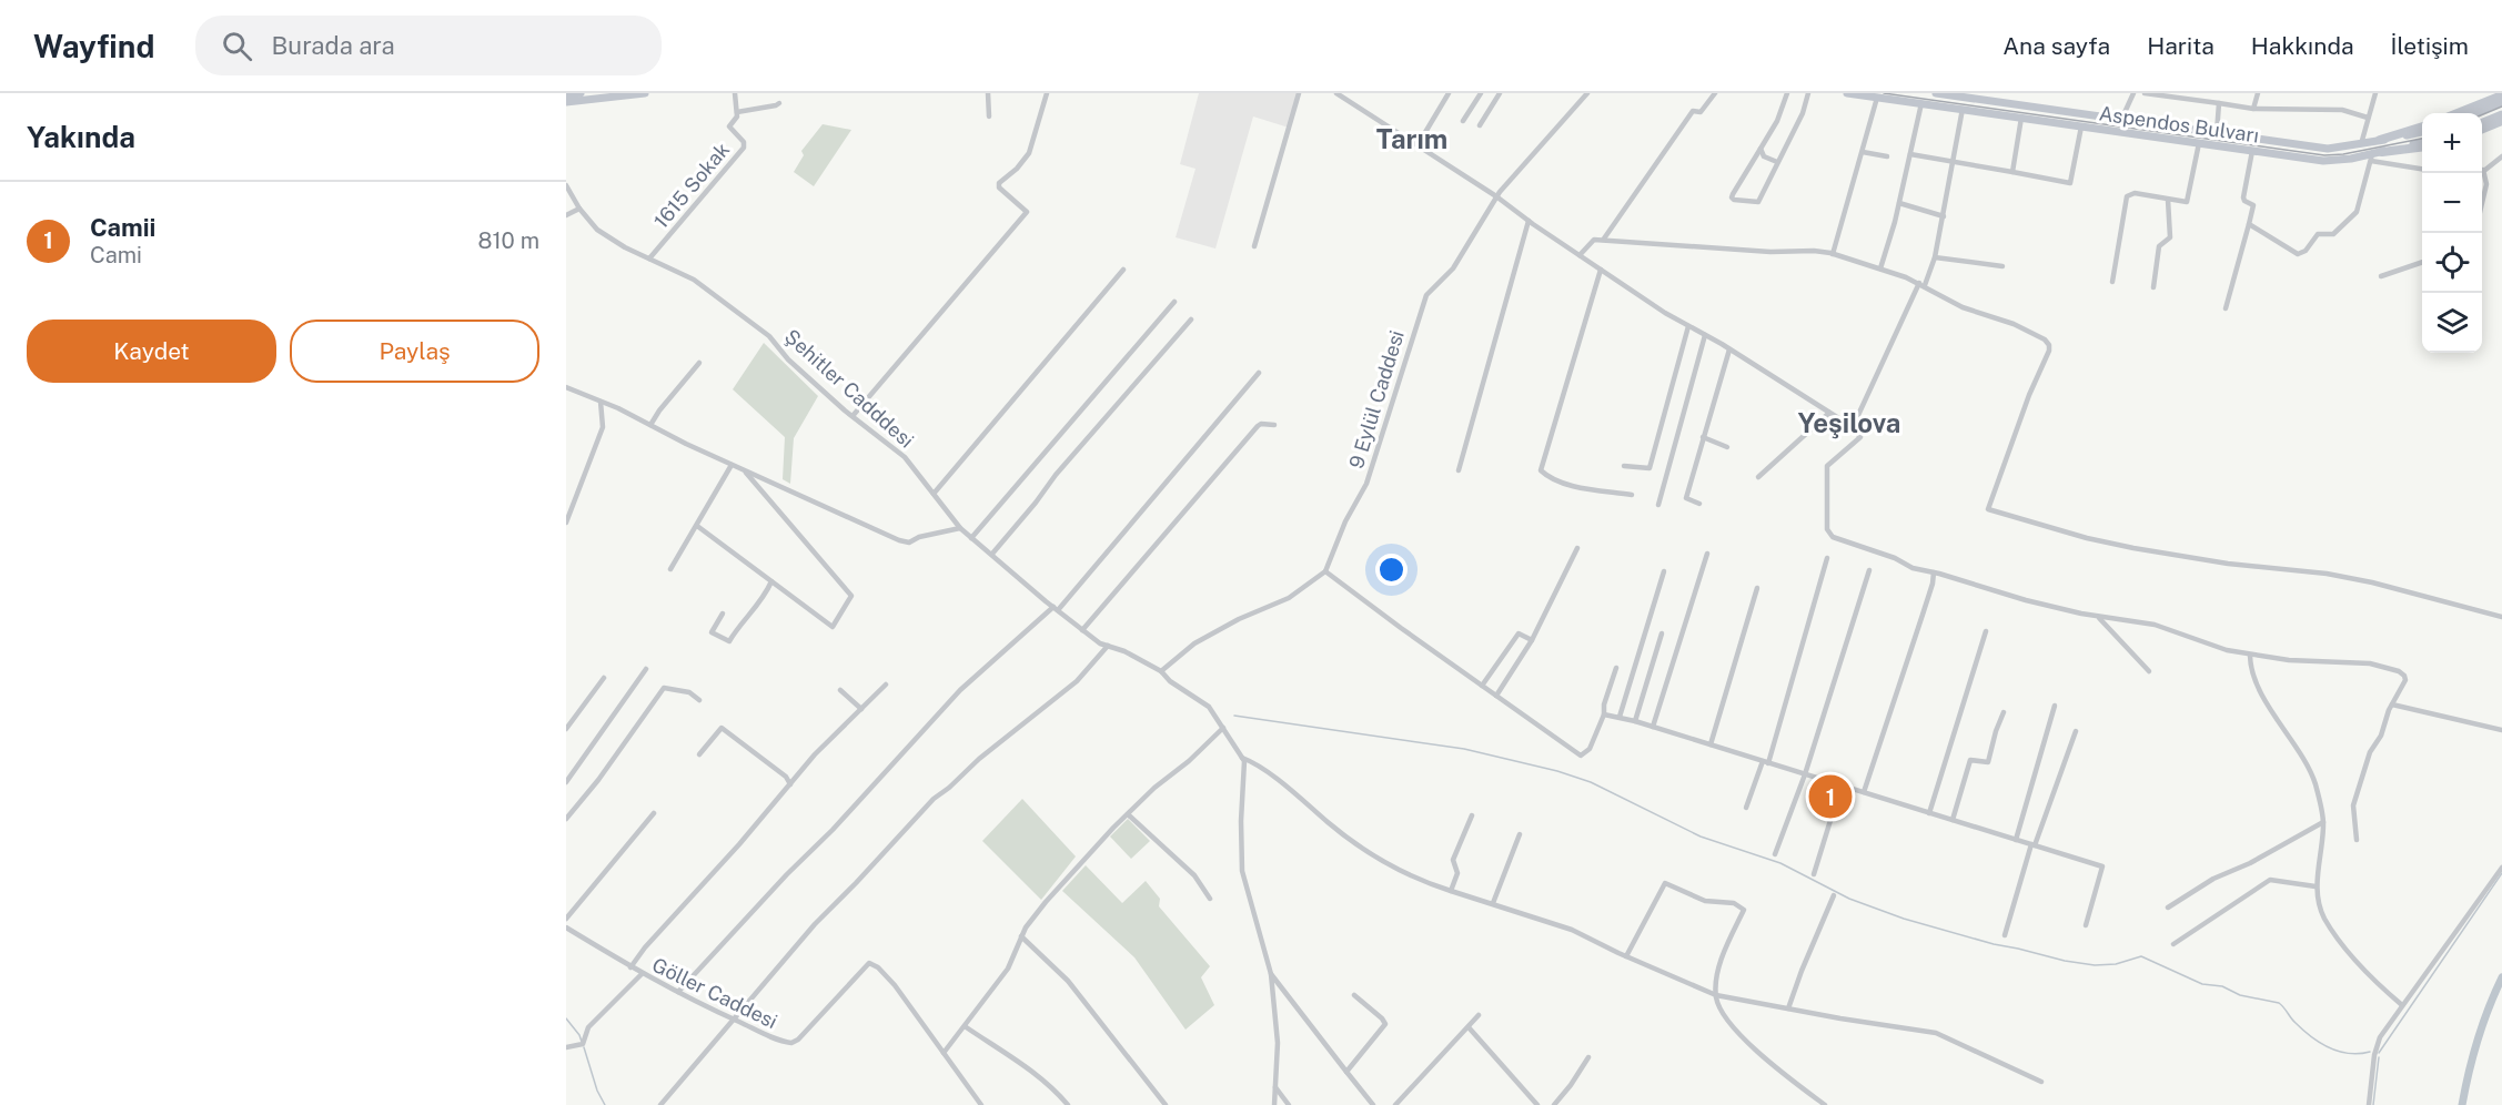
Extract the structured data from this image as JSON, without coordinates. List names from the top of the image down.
{
  "streets": {
    "main road": ["Aspendos Bulvarı"],
    "street": [
      "1615 Sokak",
      "Şehitler Cadddesi",
      "9 Eylül Caddesi",
      "Göller Caddesi"
    ]
  },
  "crossings": [
    ["1615 Sokak", "Şehitler Cadddesi"]
  ],
  "districts": ["Tarım", "Yeşilova"],
  "page": {
    "header": "Wayfind",
    "search": "Burada ara",
    "nav": [
      "Ana sayfa",
      "Harita",
      "Hakkında",
      "İletişim"
    ],
    "heading": "Yakında",
    "map_buttons": ["+", "−"],
    "list": [
      {
        "mark": "1",
        "name": "Camii",
        "note": "Cami",
        "value": "810 m"
      }
    ],
    "buttons": ["Kaydet", "Paylaş"],
    "pins": "1"
  }
}
